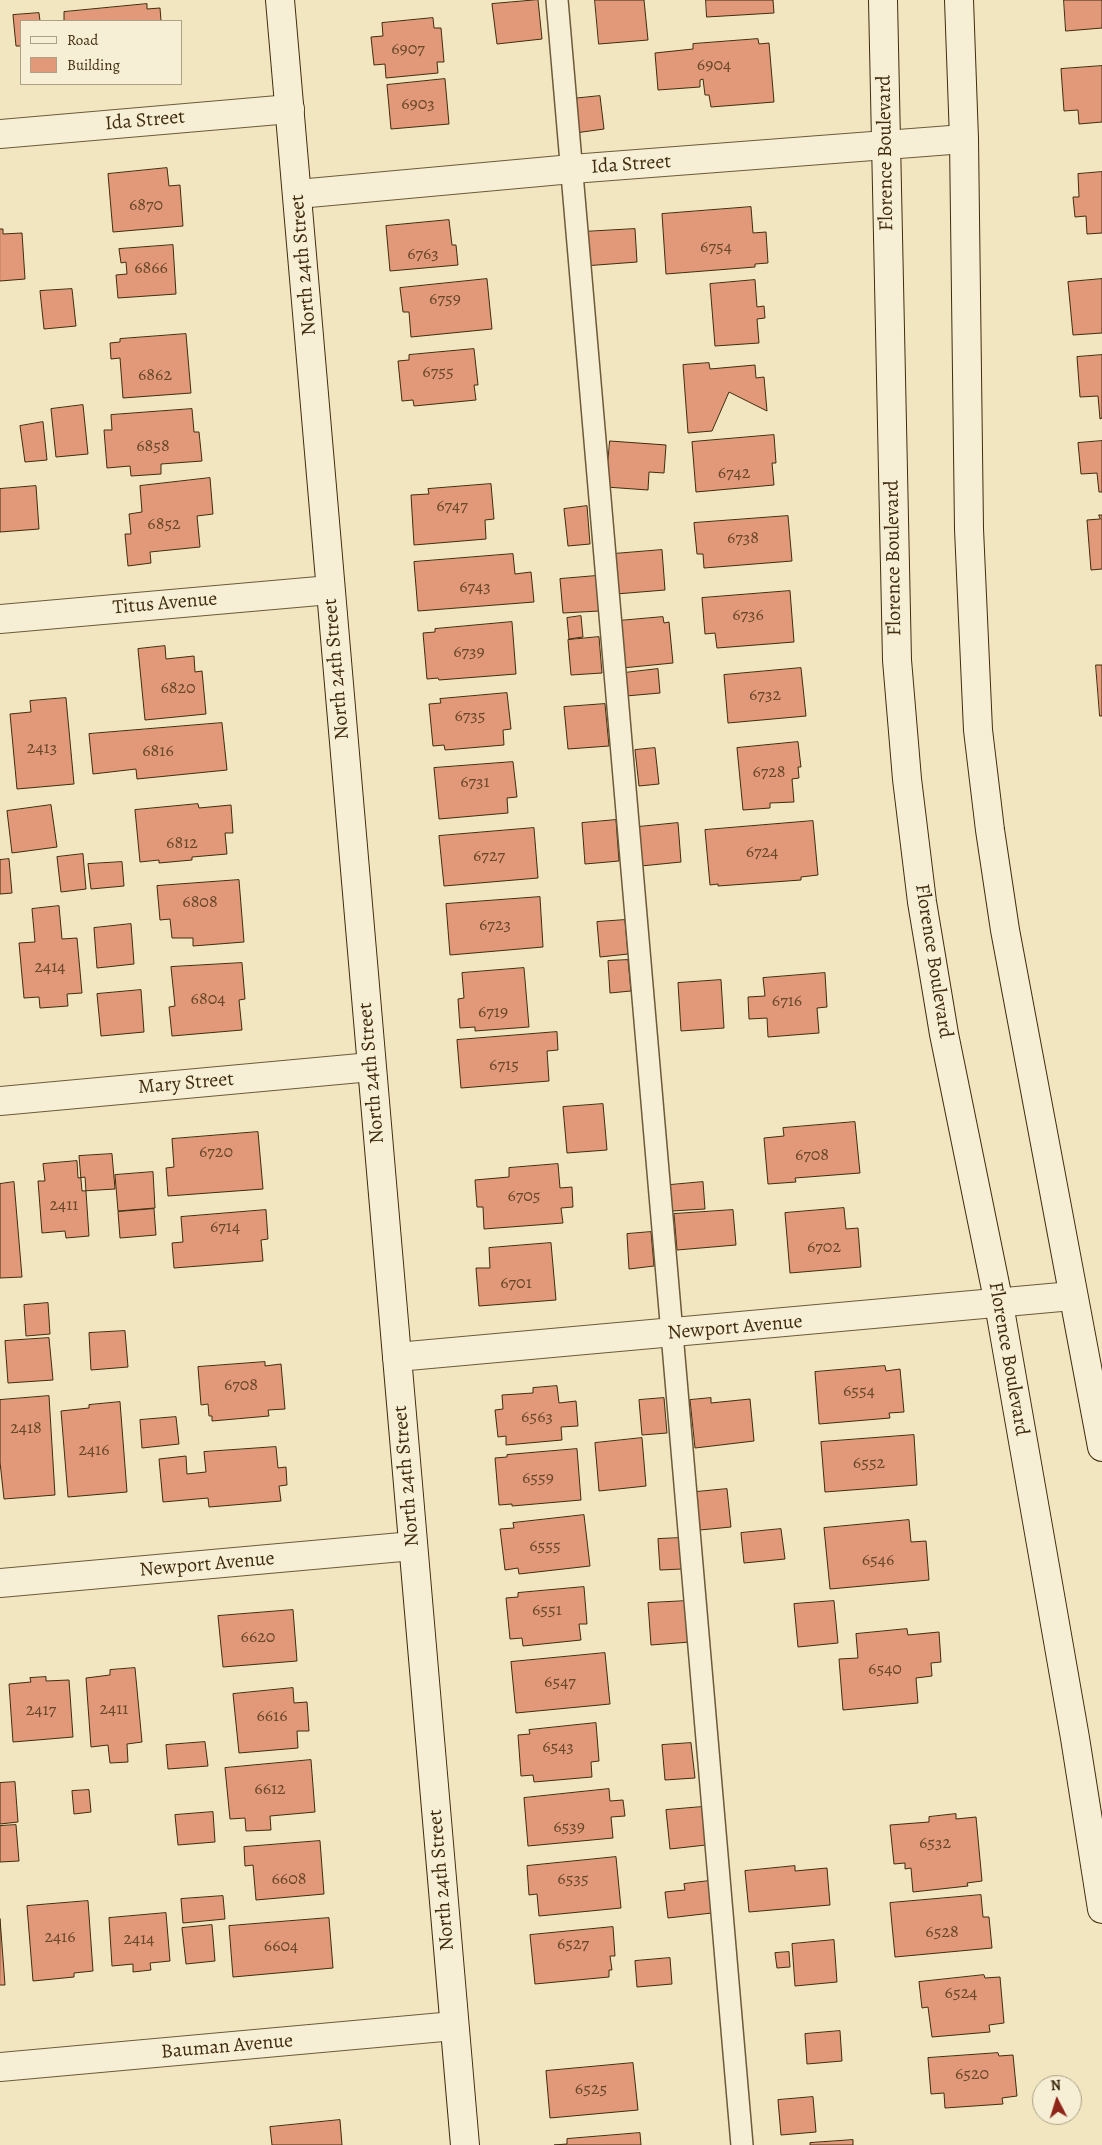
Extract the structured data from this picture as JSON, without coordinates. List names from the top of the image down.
{
  "streets": {
    "street": [
      "Ida Street",
      "Florence Boulevard",
      "North 24th Street",
      "Titus Avenue",
      "Mary Street",
      "Newport Avenue",
      "Bauman Avenue"
    ]
  },
  "crossings": [
    ["Ida Street", "Florence Boulevard"],
    ["Ida Street", "North 24th Street"],
    ["Florence Boulevard", "Newport Avenue"],
    ["North 24th Street", "Titus Avenue"],
    ["North 24th Street", "Mary Street"],
    ["North 24th Street", "Newport Avenue"],
    ["North 24th Street", "Bauman Avenue"]
  ],
  "house_numbers": [
    "6907",
    "6904",
    "6903",
    "6870",
    "6754",
    "6763",
    "6866",
    "6759",
    "6755",
    "6862",
    "6858",
    "6742",
    "6747",
    "6852",
    "6738",
    "6743",
    "6736",
    "6739",
    "6820",
    "6732",
    "6735",
    "2413",
    "6816",
    "6728",
    "6731",
    "6812",
    "6724",
    "6727",
    "6808",
    "6723",
    "2414",
    "6804",
    "6716",
    "6719",
    "6715",
    "6720",
    "6708",
    "6705",
    "2411",
    "6714",
    "6702",
    "6701",
    "6708",
    "6554",
    "6563",
    "2418",
    "2416",
    "6552",
    "6559",
    "6555",
    "6546",
    "6551",
    "6620",
    "6540",
    "6547",
    "2411",
    "2417",
    "6616",
    "6543",
    "6612",
    "6539",
    "6532",
    "6608",
    "6535",
    "6528",
    "2416",
    "2414",
    "6527",
    "6604",
    "6524",
    "6520",
    "6525"
  ],
  "legend": ["Road", "Building"],
  "north": "top"
}
